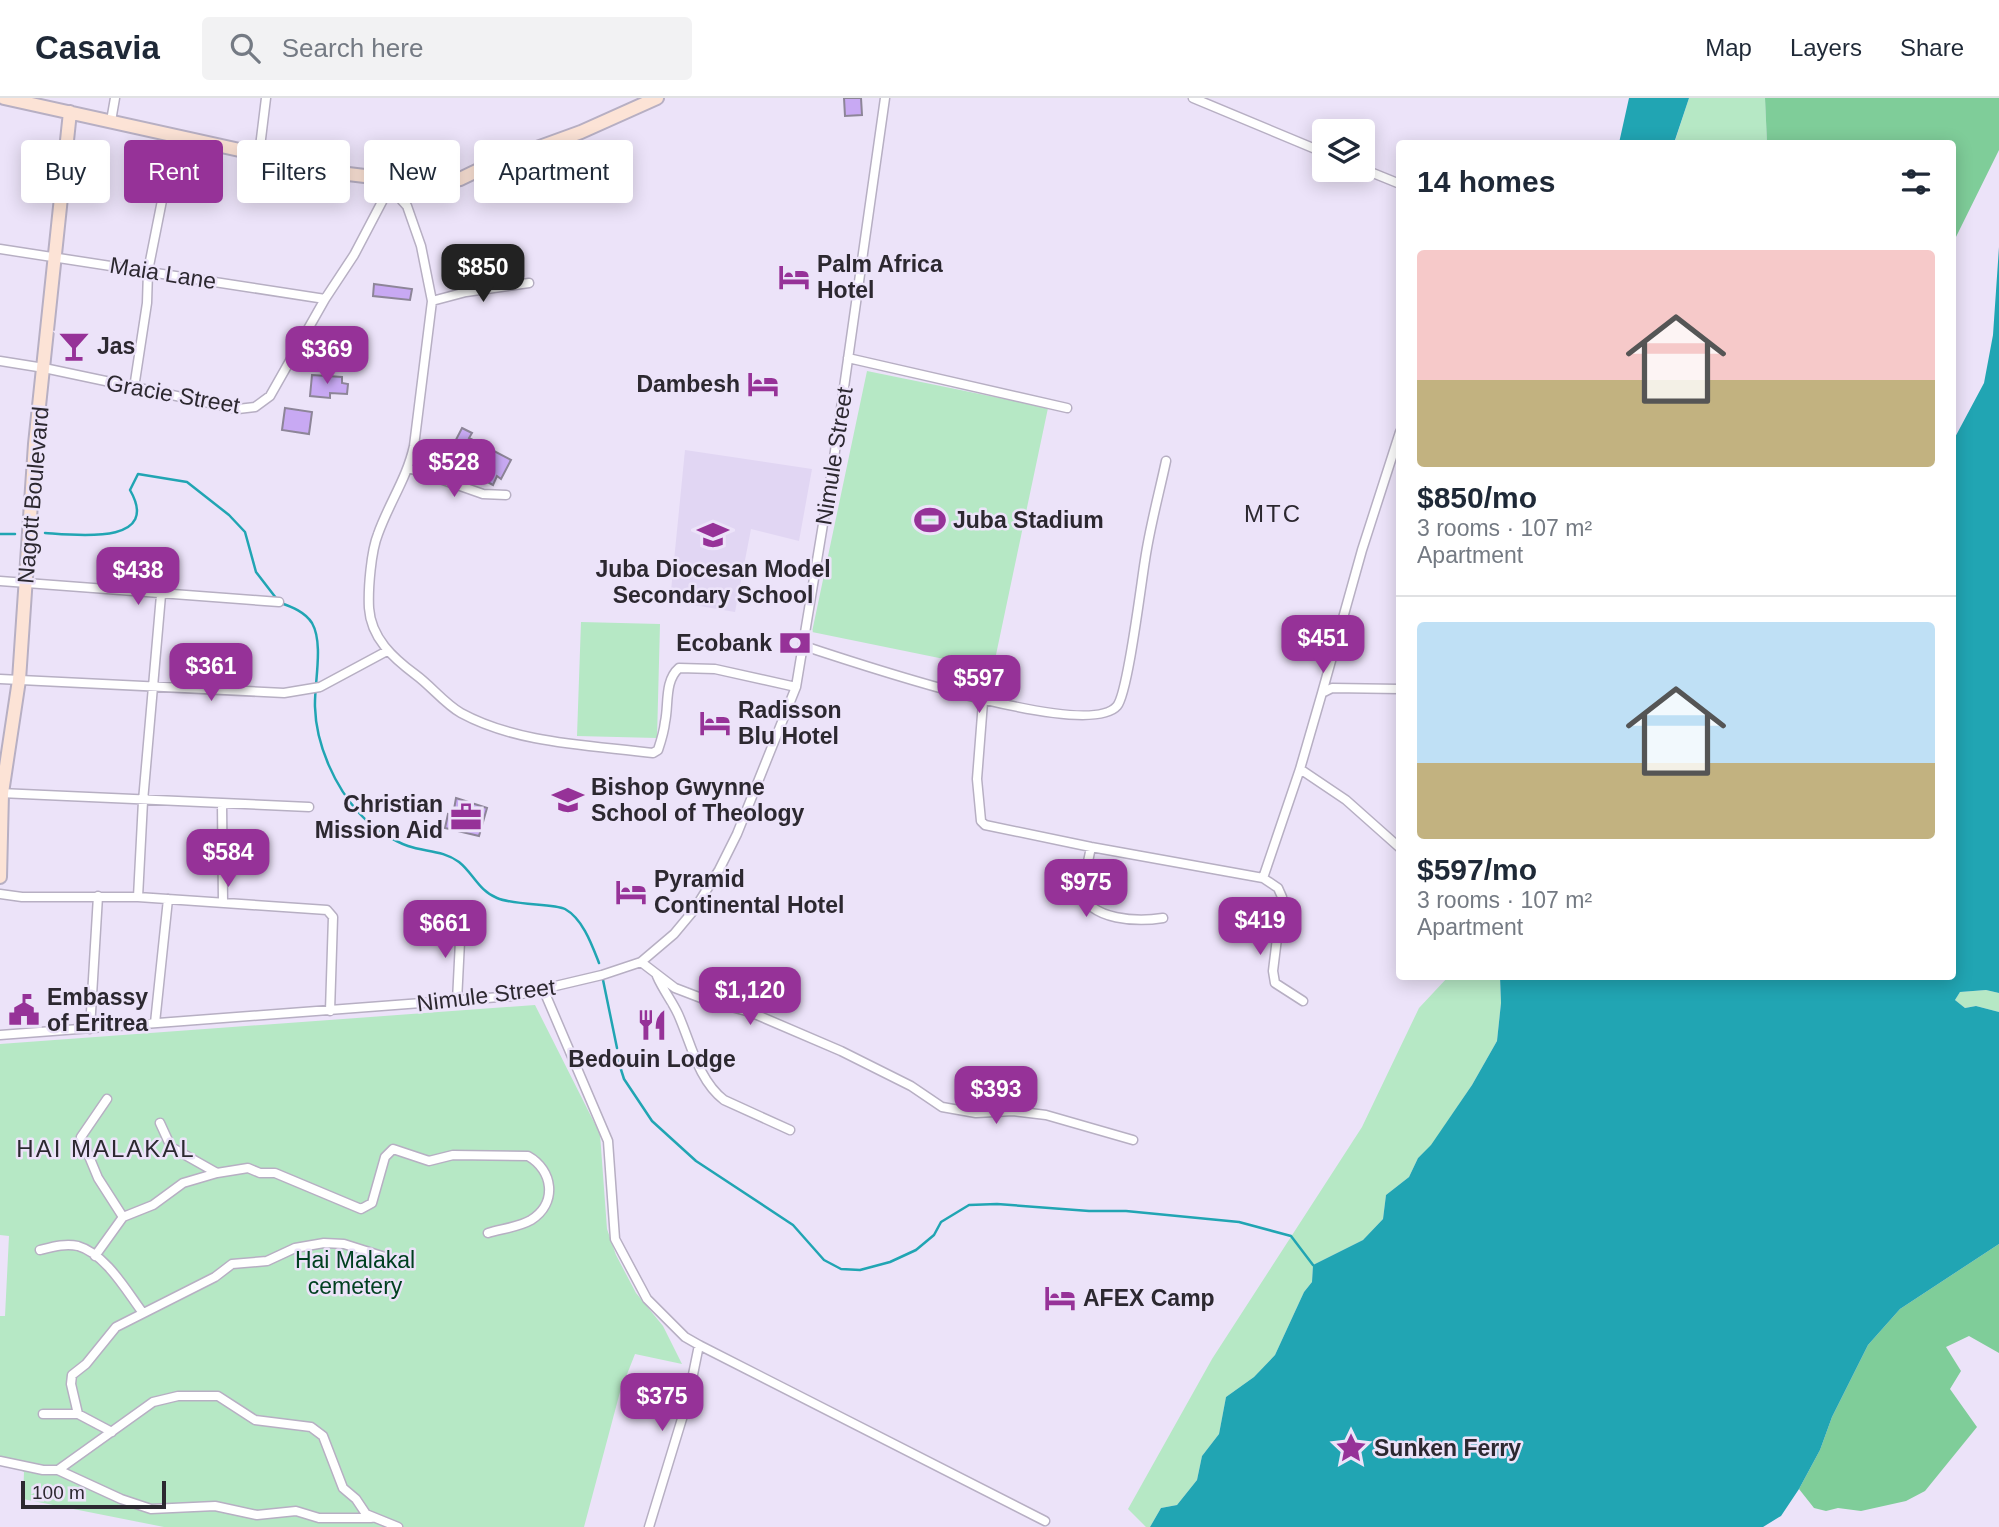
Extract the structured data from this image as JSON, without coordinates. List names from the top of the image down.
{
  "streets": {
    "street": [
      "Maia Lane",
      "Gracie Street",
      "Nimule Street",
      "Nagott Boulevard"
    ]
  },
  "crossings": [
    ["Maia Lane", "Gracie Street"],
    ["Maia Lane", "Nagott Boulevard"],
    ["Gracie Street", "Nagott Boulevard"]
  ],
  "districts": ["MTC", "HAI MALAKAL"],
  "parks": ["Hai Malakal cemetery"],
  "places": {
    "hotel": [
      "Palm Africa Hotel",
      "Dambesh",
      "Radisson Blu Hotel",
      "Pyramid Continental Hotel",
      "AFEX Camp"
    ],
    "bar": ["Jas"],
    "sports": ["Juba Stadium"],
    "school or university": ["Juba Diocesan Model Secondary School", "Bishop Gwynne School of Theology"],
    "bank": ["Ecobank"],
    "office": ["Christian Mission Aid"],
    "public building": ["Embassy of Eritrea"],
    "restaurant": ["Bedouin Lodge"],
    "place": ["Sunken Ferry"]
  },
  "scale_bar": "100 m",
  "page": {
    "header": "Casavia",
    "search": "Search here",
    "nav": ["Map", "Layers", "Share"],
    "chip": [
      "Buy",
      "Rent",
      "Filters",
      "New",
      "Apartment"
    ],
    "heading": "14 homes",
    "list": [
      {
        "name": "$850/mo",
        "note": "3 rooms · 107 m² · Apartment"
      },
      {
        "name": "$597/mo",
        "note": "3 rooms · 107 m² · Apartment"
      }
    ],
    "price": [
      "$850",
      "$369",
      "$528",
      "$438",
      "$451",
      "$361",
      "$597",
      "$584",
      "$975",
      "$419",
      "$661",
      "$1,120",
      "$393",
      "$375"
    ],
    "scale": "100 m"
  }
}
